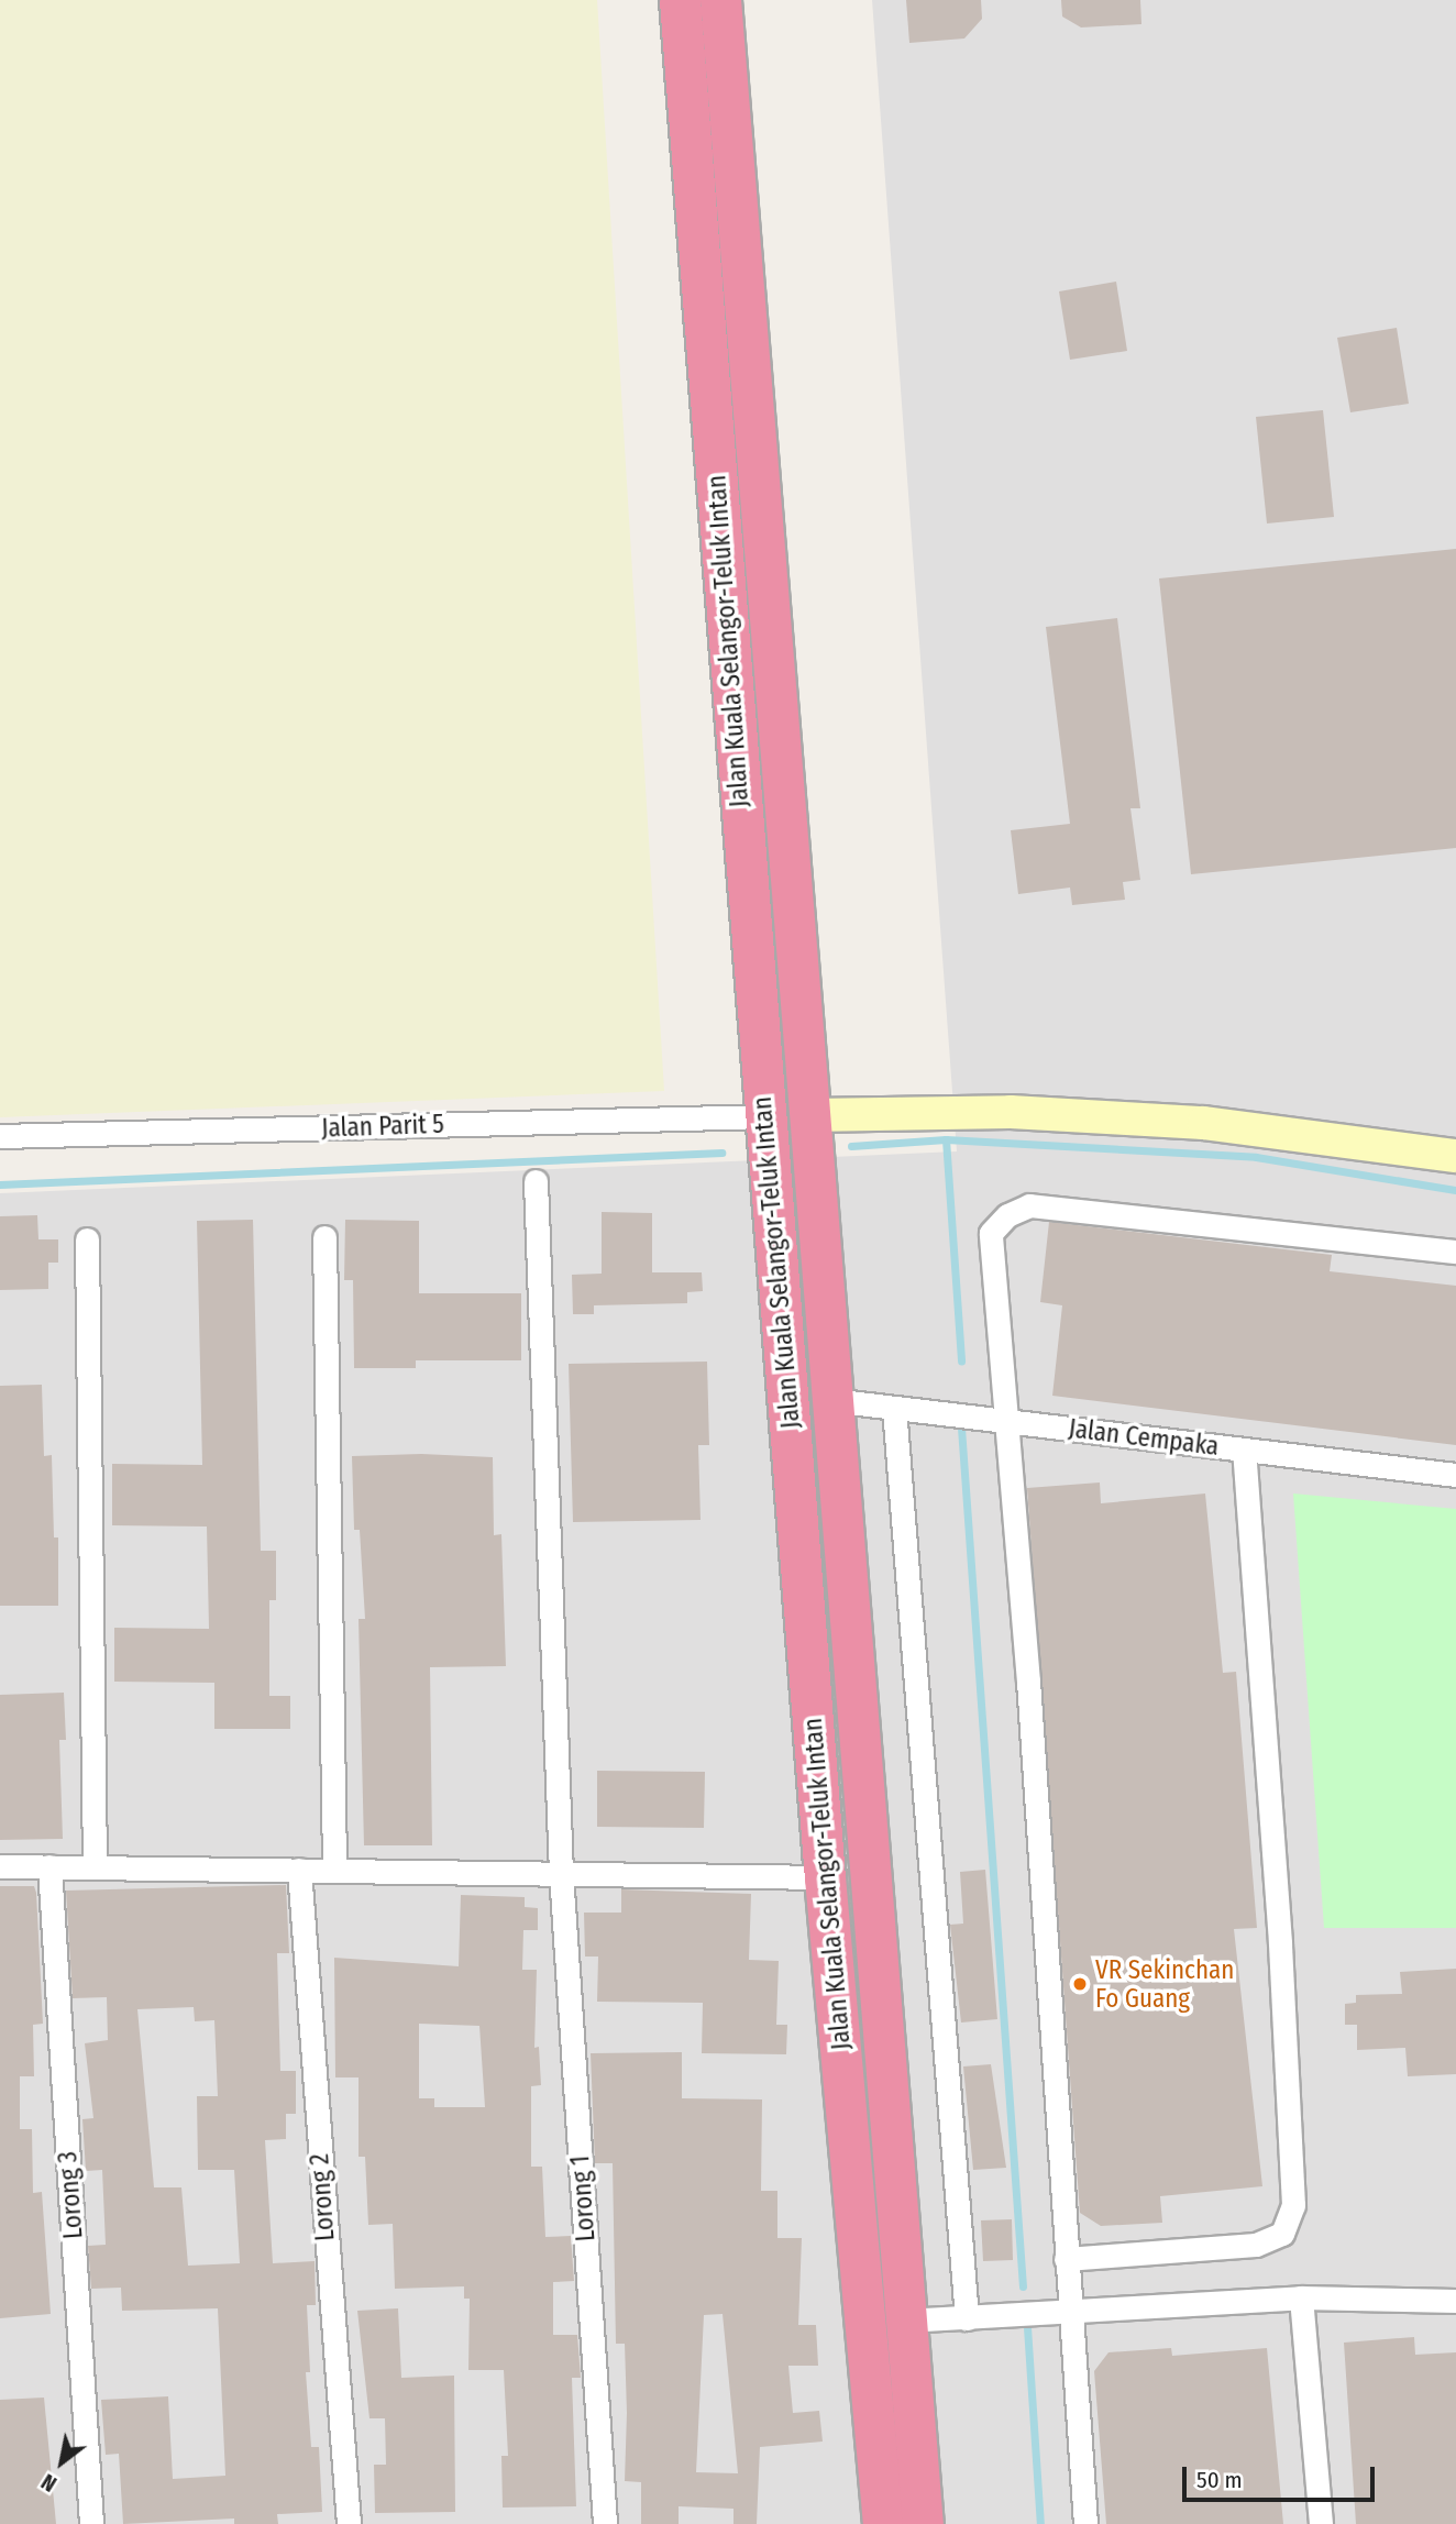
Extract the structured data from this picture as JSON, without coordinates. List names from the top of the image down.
{
  "streets": {
    "highway": ["Jalan Kuala Selangor-Teluk Intan"],
    "street": [
      "Jalan Parit 5",
      "Jalan Cempaka",
      "Lorong 3",
      "Lorong 2",
      "Lorong 1"
    ]
  },
  "crossings": [
    ["Jalan Kuala Selangor-Teluk Intan", "Jalan Parit 5"],
    ["Jalan Kuala Selangor-Teluk Intan", "Jalan Cempaka"]
  ],
  "places": ["VR Sekinchan Fo Guang"],
  "scale_bar": "50 m",
  "north": "bottom left"
}
